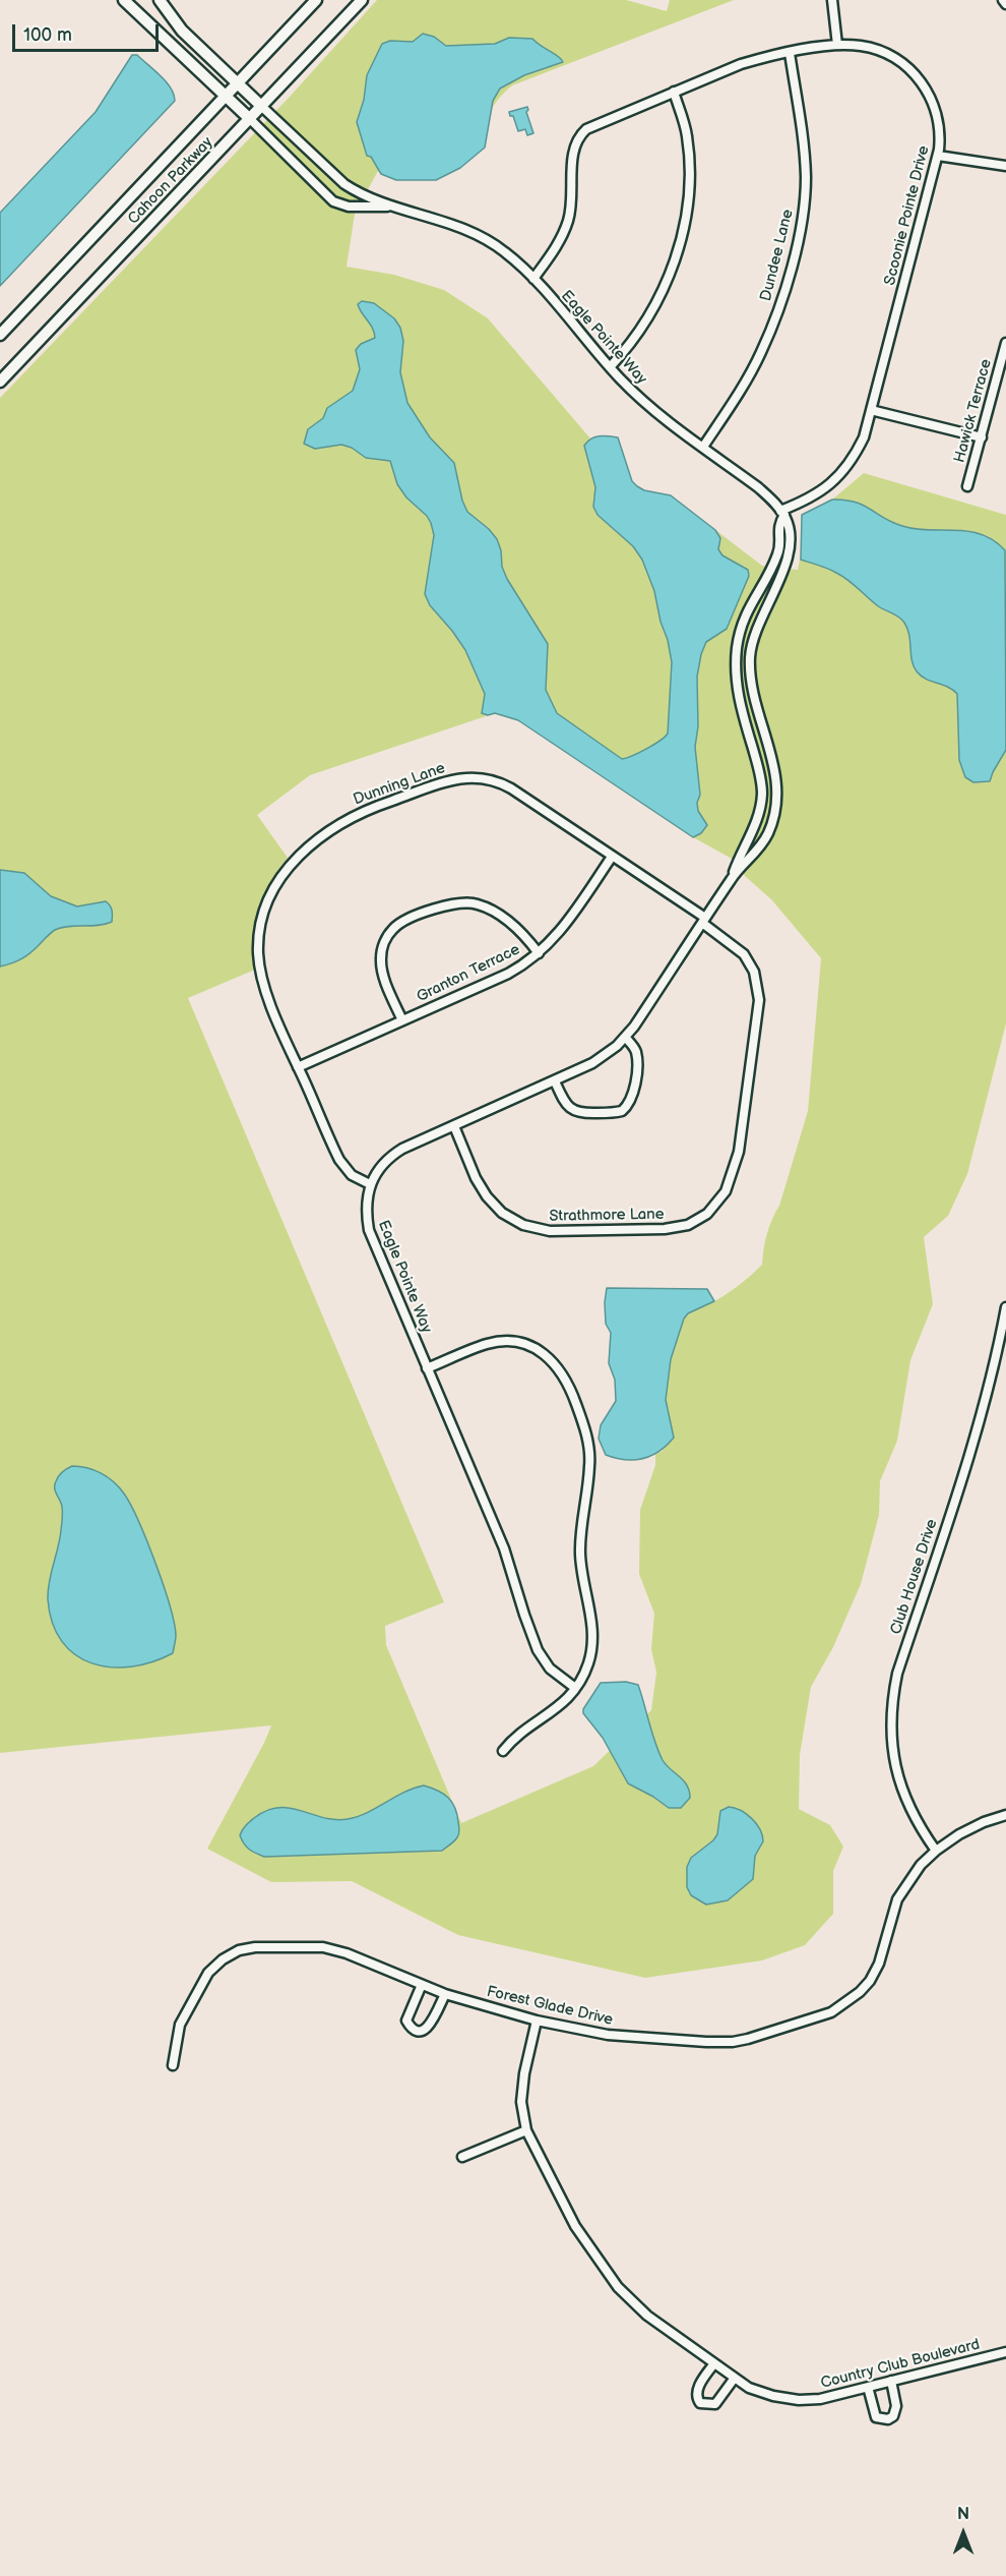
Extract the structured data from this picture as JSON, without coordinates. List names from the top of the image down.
{
  "streets": {
    "street": [
      "Cahoon Parkway",
      "Scoonie Pointe Drive",
      "Dundee Lane",
      "Eagle Pointe Way",
      "Hawick Terrace",
      "Dunning Lane",
      "Granton Terrace",
      "Strathmore Lane",
      "Club House Drive",
      "Forest Glade Drive",
      "Country Club Boulevard"
    ]
  },
  "crossings": [
    ["Cahoon Parkway", "Eagle Pointe Way"],
    ["Scoonie Pointe Drive", "Dundee Lane"],
    ["Scoonie Pointe Drive", "Eagle Pointe Way"],
    ["Dundee Lane", "Eagle Pointe Way"],
    ["Eagle Pointe Way", "Dunning Lane"],
    ["Dunning Lane", "Granton Terrace"],
    ["Dunning Lane", "Strathmore Lane"],
    ["Club House Drive", "Forest Glade Drive"],
    ["Forest Glade Drive", "Country Club Boulevard"]
  ],
  "scale_bar": "100 m",
  "north": "top"
}
